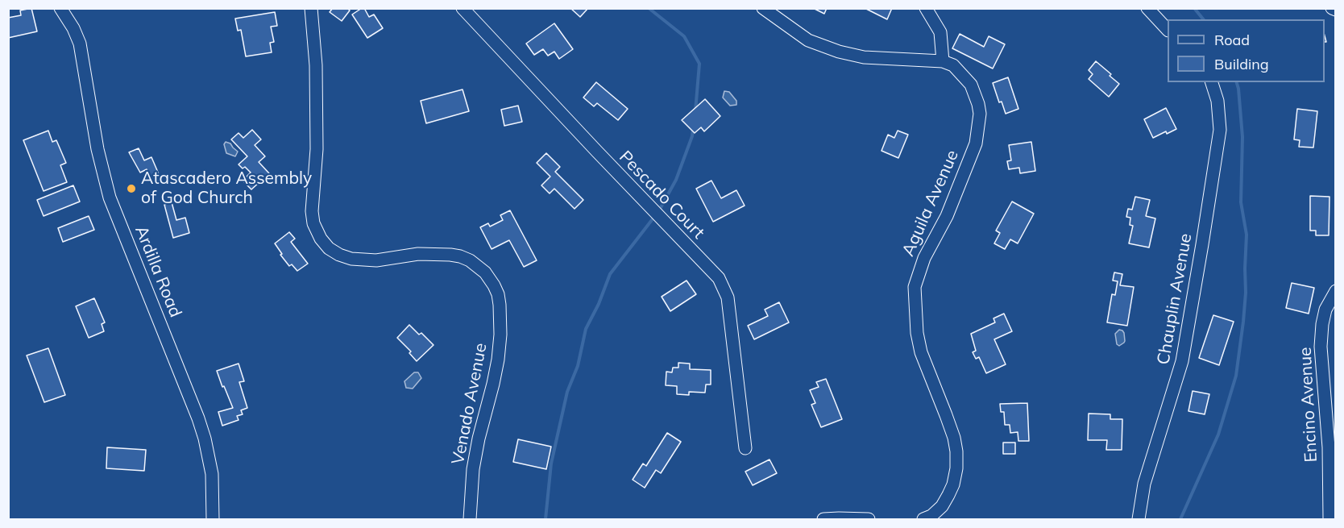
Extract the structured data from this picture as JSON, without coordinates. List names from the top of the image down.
{
  "streets": {
    "street": [
      "Pescado Court",
      "Aguila Avenue",
      "Ardilla Road",
      "Chauplin Avenue",
      "Venado Avenue",
      "Encino Avenue"
    ]
  },
  "places": ["Atascadero Assembly of God Church"],
  "legend": ["Road", "Building"]
}
